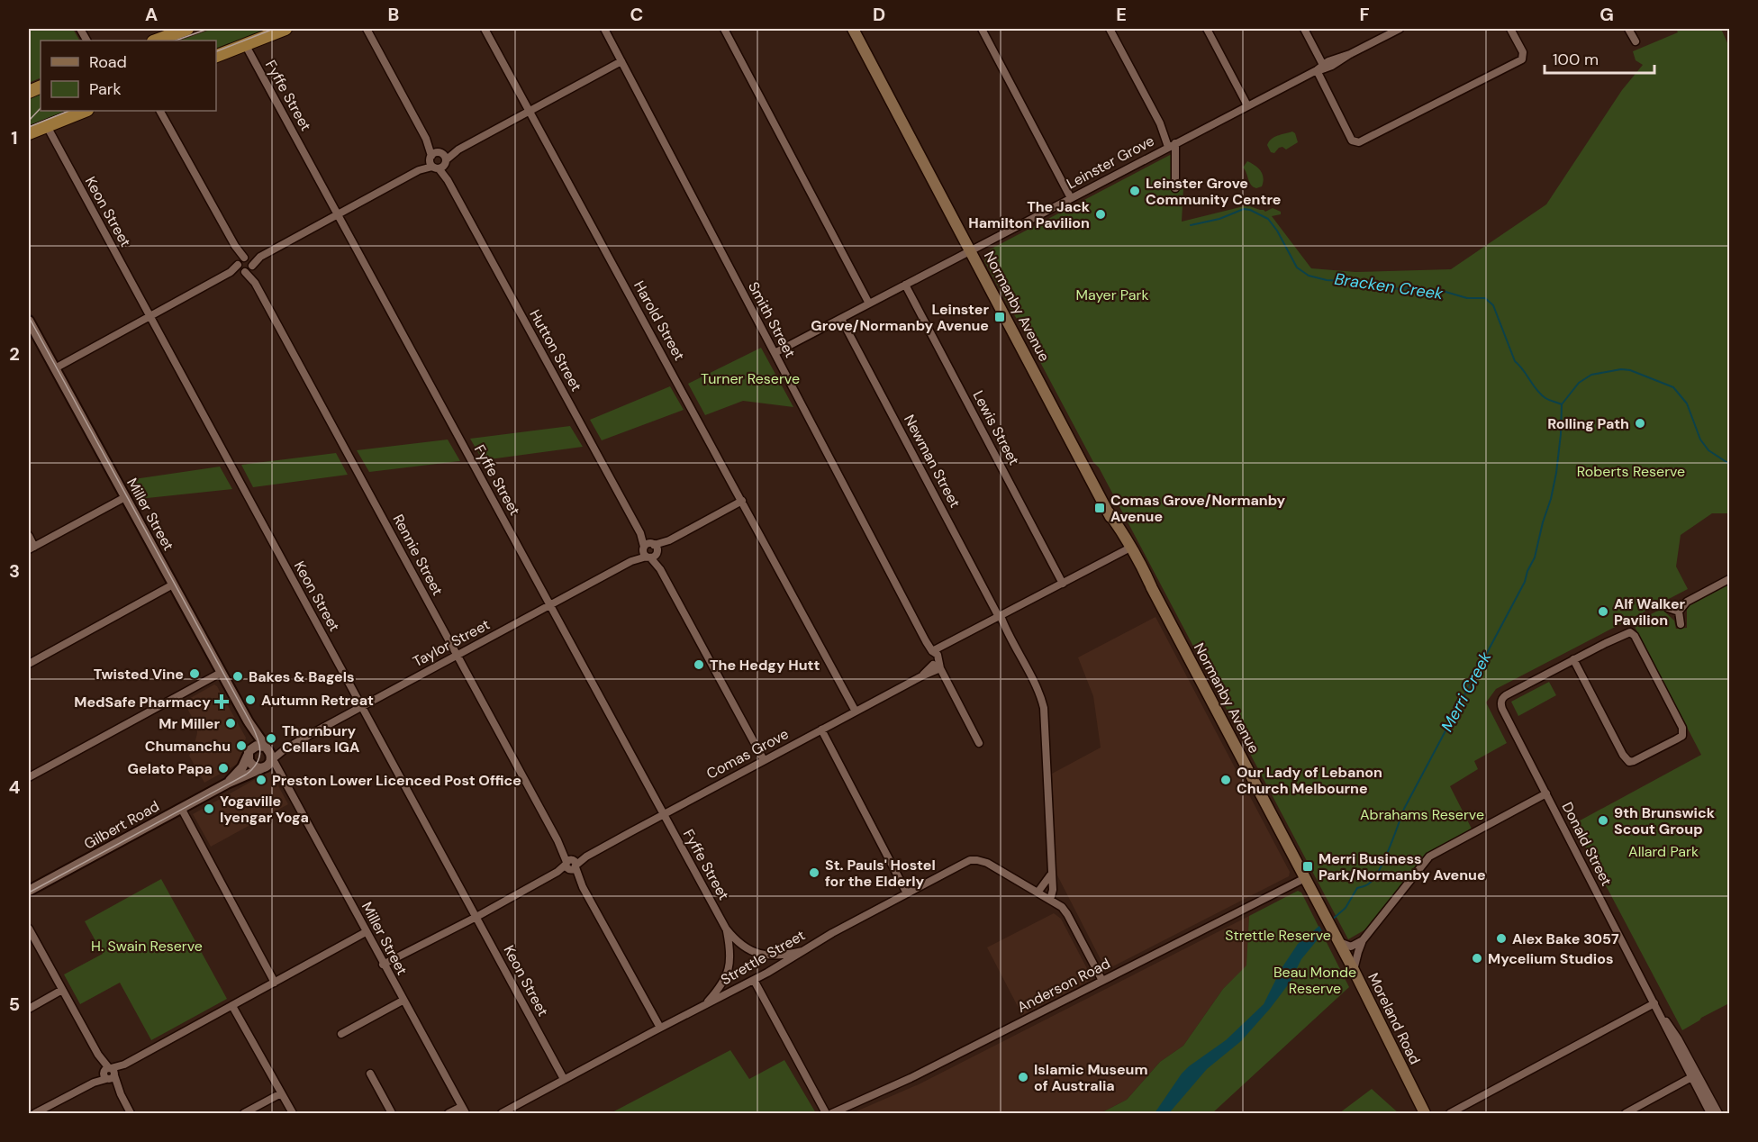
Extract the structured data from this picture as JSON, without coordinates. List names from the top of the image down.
{
  "streets": {
    "main road": ["Normanby Avenue", "Moreland Road"],
    "street": [
      "Fyffe Street",
      "Leinster Grove",
      "Keon Street",
      "Smith Street",
      "Harold Street",
      "Hutton Street",
      "Lewis Street",
      "Newman Street",
      "Miller Street",
      "Rennie Street",
      "Taylor Street",
      "Comas Grove",
      "Gilbert Road",
      "Donald Street",
      "Strettle Street",
      "Anderson Road"
    ]
  },
  "crossings": [
    ["Fyffe Street", "Taylor Street"],
    ["Fyffe Street", "Comas Grove"],
    ["Fyffe Street", "Strettle Street"],
    ["Leinster Grove", "Normanby Avenue"],
    ["Leinster Grove", "Smith Street"],
    ["Leinster Grove", "Lewis Street"],
    ["Leinster Grove", "Newman Street"],
    ["Keon Street", "Taylor Street"],
    ["Keon Street", "Comas Grove"],
    ["Keon Street", "Strettle Street"],
    ["Normanby Avenue", "Anderson Road"],
    ["Normanby Avenue", "Moreland Road"],
    ["Smith Street", "Comas Grove"],
    ["Harold Street", "Taylor Street"],
    ["Harold Street", "Comas Grove"],
    ["Hutton Street", "Taylor Street"],
    ["Hutton Street", "Comas Grove"],
    ["Miller Street", "Taylor Street"],
    ["Miller Street", "Comas Grove"],
    ["Miller Street", "Gilbert Road"],
    ["Rennie Street", "Taylor Street"],
    ["Rennie Street", "Comas Grove"],
    ["Rennie Street", "Strettle Street"],
    ["Taylor Street", "Gilbert Road"]
  ],
  "water": ["Bracken Creek", "Merri Creek"],
  "parks": [
    "Mayer Park",
    "Turner Reserve",
    "Roberts Reserve",
    "Abrahams Reserve",
    "Allard Park",
    "Strettle Reserve",
    "H. Swain Reserve",
    "Beau Monde Reserve"
  ],
  "places": {
    "other": [
      "Leinster Grove Community Centre",
      "The Jack Hamilton Pavilion",
      "Rolling Path",
      "Alf Walker Pavilion",
      "The Hedgy Hutt",
      "Twisted Vine",
      "Bakes & Bagels",
      "Autumn Retreat",
      "Mr Miller",
      "Thornbury Cellars IGA",
      "Chumanchu",
      "Gelato Papa",
      "Preston Lower Licenced Post Office",
      "Our Lady of Lebanon Church Melbourne",
      "Yogaville Iyengar Yoga",
      "9th Brunswick Scout Group",
      "St. Pauls' Hostel for the Elderly",
      "Alex Bake 3057",
      "Mycelium Studios",
      "Islamic Museum of Australia"
    ],
    "transit": ["Leinster Grove/Normanby Avenue", "Comas Grove/Normanby Avenue", "Merri Business Park/Normanby Avenue"],
    "health": ["MedSafe Pharmacy"]
  },
  "legend": ["Road", "Park"],
  "scale_bar": "100 m",
  "grid": {
    "columns": [
      "A",
      "B",
      "C",
      "D",
      "E",
      "F",
      "G"
    ],
    "rows": [
      "1",
      "2",
      "3",
      "4",
      "5"
    ]
  }
}
